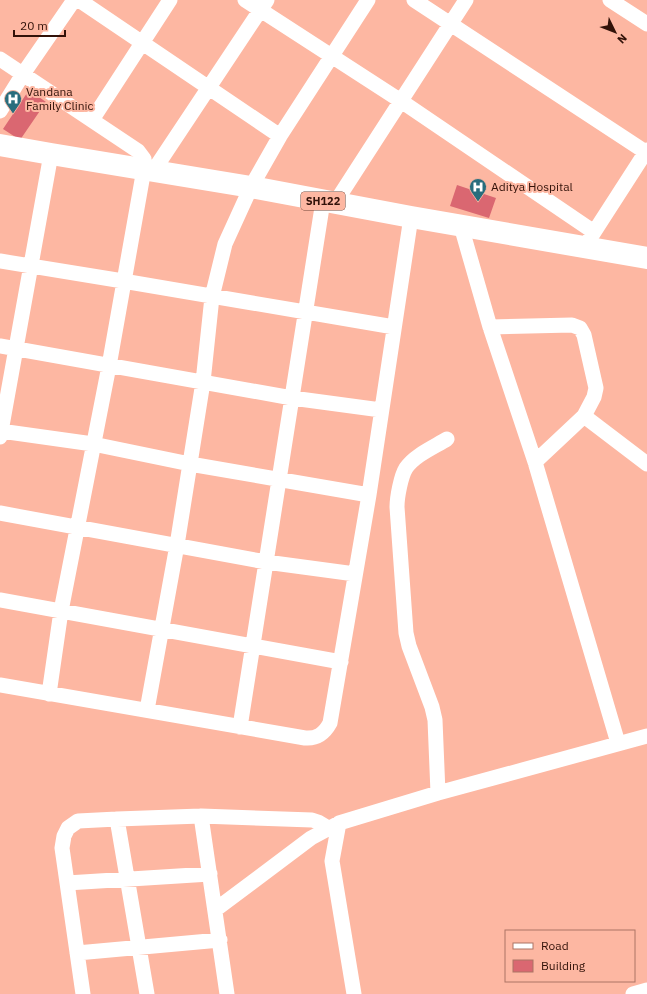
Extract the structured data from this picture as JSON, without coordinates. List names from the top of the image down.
{
  "streets": {
    "main road": ["SH122"]
  },
  "places": {
    "hospital": ["Vandana Family Clinic", "Aditya Hospital"]
  },
  "legend": ["Road", "Building"],
  "scale_bar": "20 m",
  "north": "bottom right"
}
